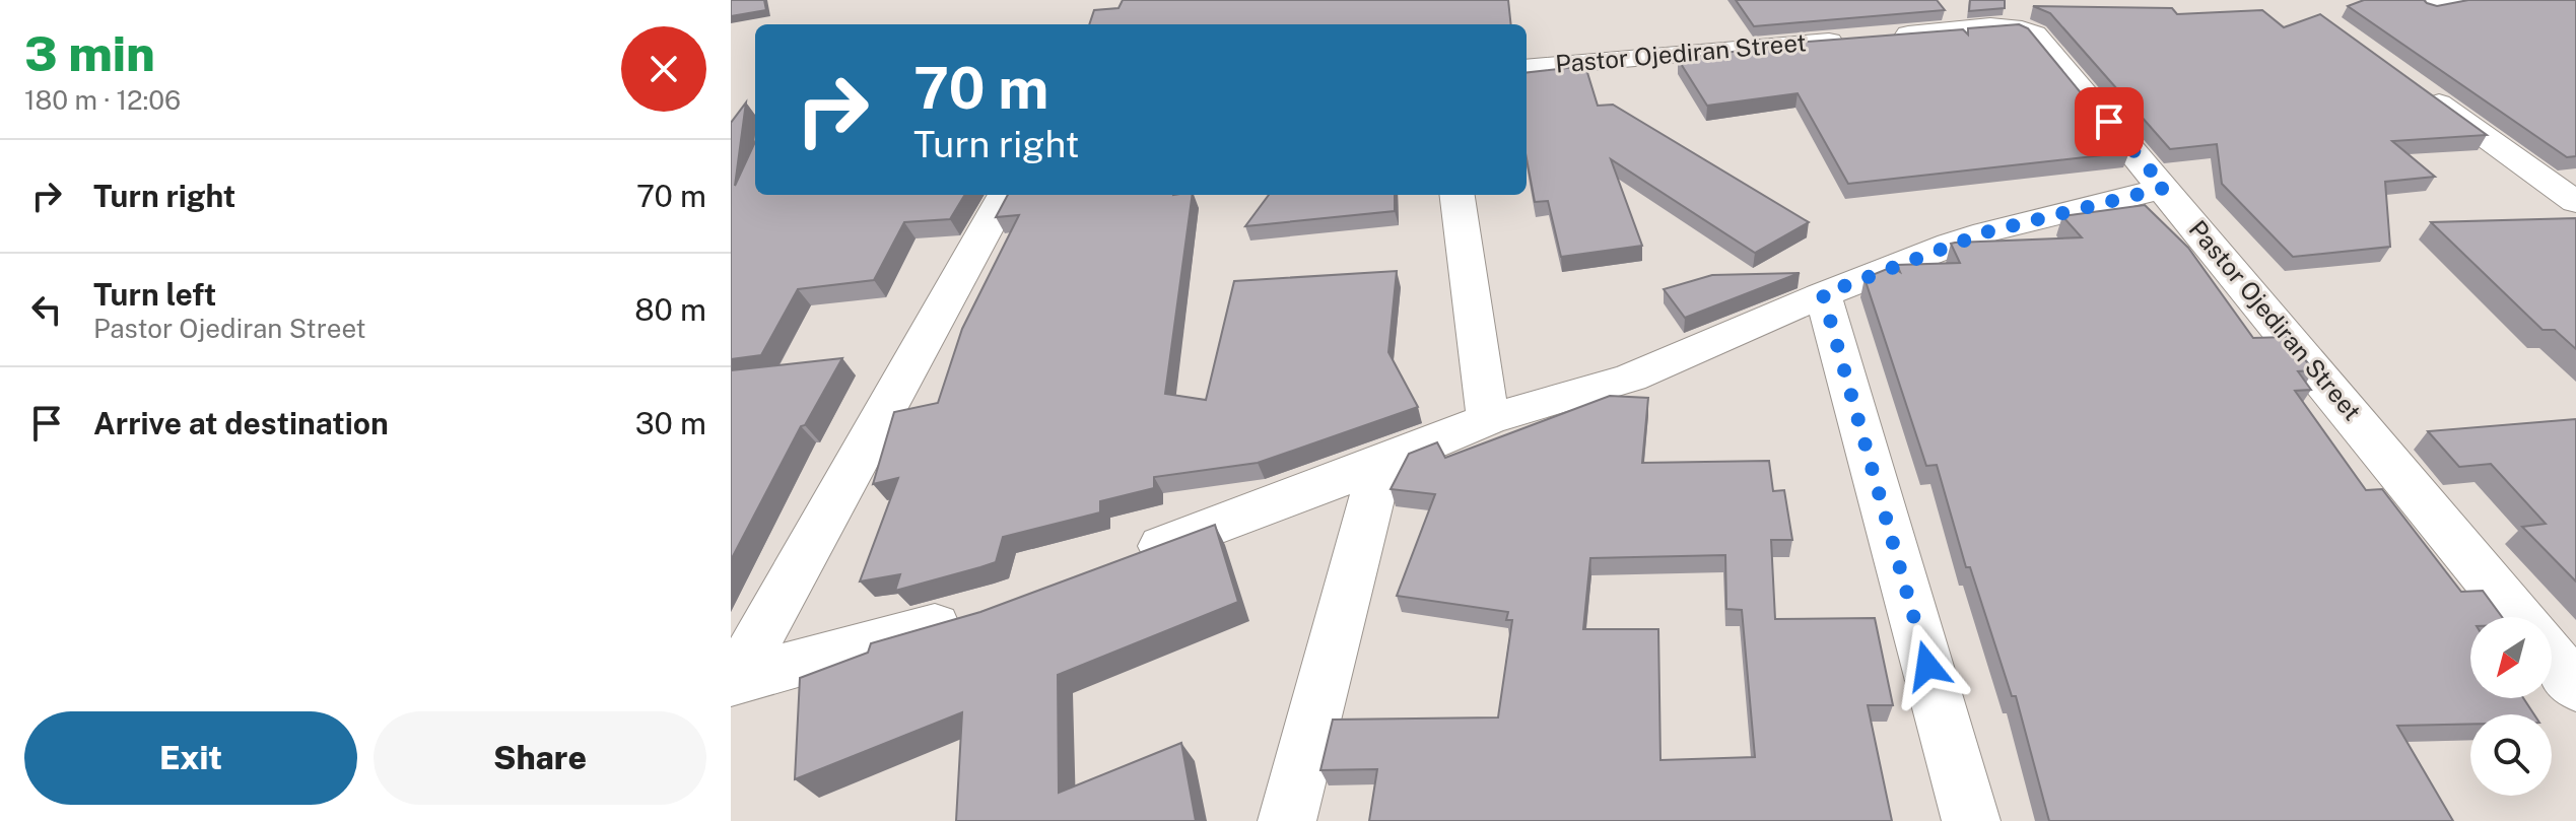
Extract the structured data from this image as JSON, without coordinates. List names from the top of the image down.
{
  "streets": {
    "street": ["Pastor Ojediran Street"]
  },
  "north": "bottom left",
  "page": {
    "heading": ["3 min", "180 m · 12:06"],
    "turn": ["70 m", "Turn right"],
    "list": [
      {
        "name": "Turn right",
        "value": "70 m"
      },
      {
        "name": "Turn left",
        "note": "Pastor Ojediran Street",
        "value": "80 m"
      },
      {
        "name": "Arrive at destination",
        "value": "30 m"
      }
    ],
    "buttons": ["Exit", "Share"]
  }
}
